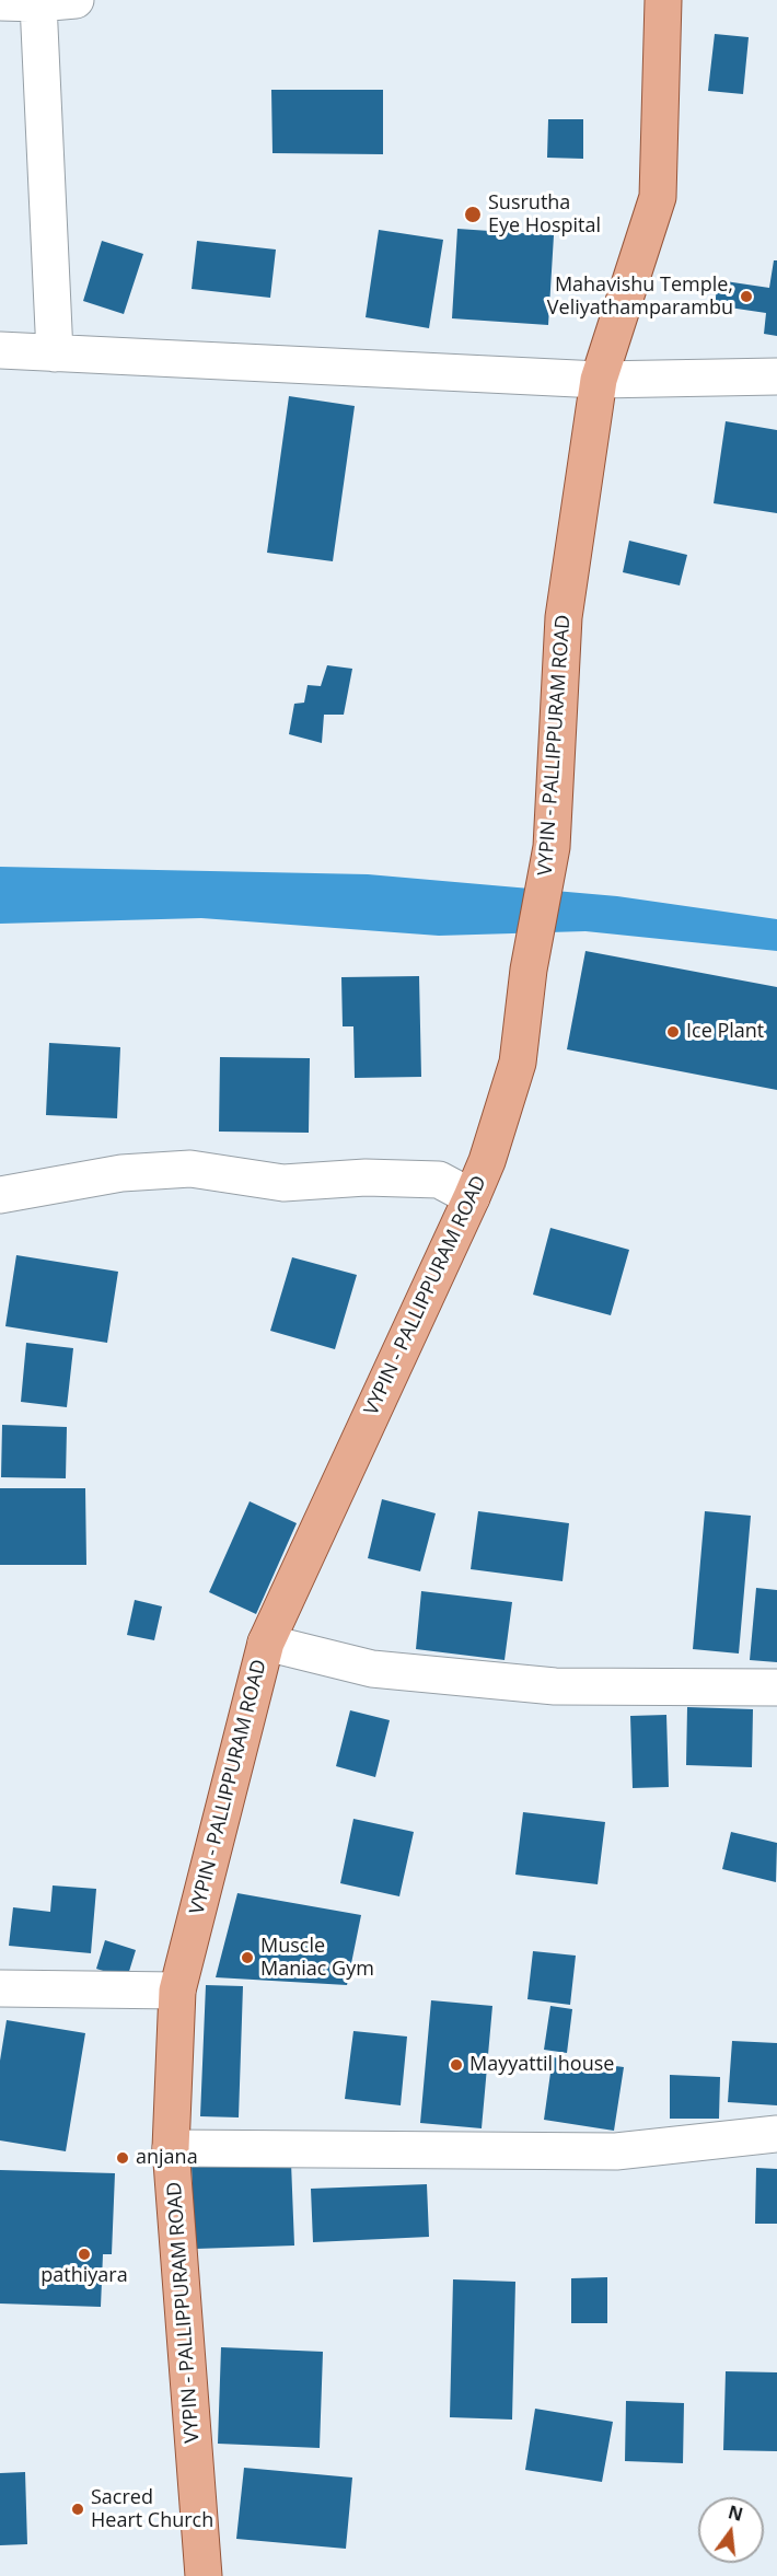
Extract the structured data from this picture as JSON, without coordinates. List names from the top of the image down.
{
  "streets": {
    "main road": ["VYPIN - PALLIPPURAM ROAD"]
  },
  "places": [
    "Susrutha Eye Hospital",
    "Mahavishu Temple, Veliyathamparambu",
    "Ice Plant",
    "Muscle Maniac Gym",
    "Mayyattil house",
    "anjana",
    "pathiyara",
    "Sacred Heart Church"
  ],
  "north": "top"
}
